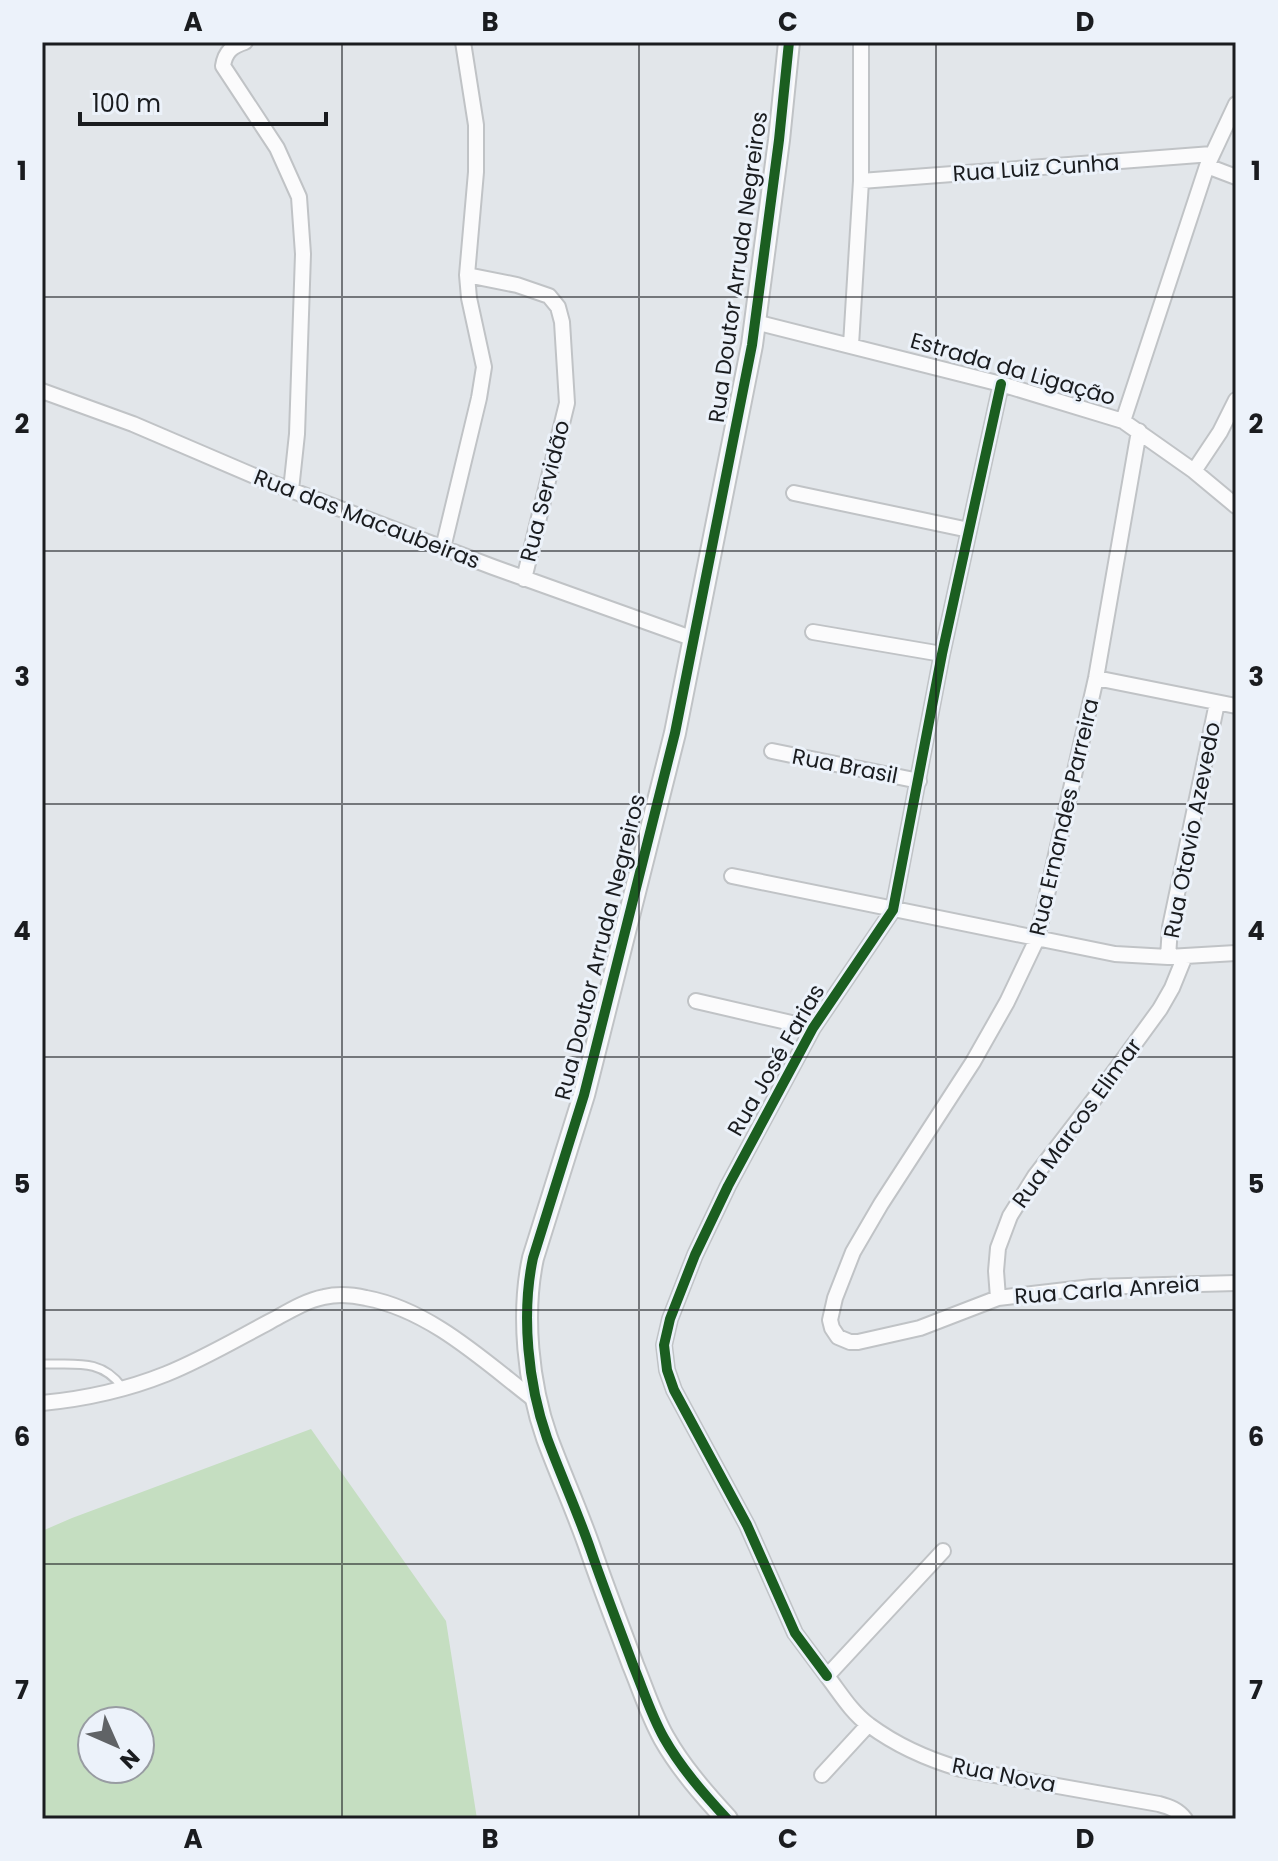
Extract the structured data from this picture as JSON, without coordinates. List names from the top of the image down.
{
  "streets": {
    "street": [
      "Rua Luiz Cunha",
      "Rua Doutor Arruda Negreiros",
      "Estrada da Ligação",
      "Rua Servidão",
      "Rua das Macaubeiras",
      "Rua Brasil",
      "Rua Ernandes Parreira",
      "Rua Otavio Azevedo",
      "Rua José Farias",
      "Rua Marcos Elimar",
      "Rua Carla Anreia",
      "Rua Nova"
    ]
  },
  "crossings": [
    ["Rua Doutor Arruda Negreiros", "Estrada da Ligação"],
    ["Rua Doutor Arruda Negreiros", "Rua das Macaubeiras"],
    ["Estrada da Ligação", "Rua Ernandes Parreira"],
    ["Estrada da Ligação", "Rua José Farias"],
    ["Rua Servidão", "Rua das Macaubeiras"],
    ["Rua Brasil", "Rua José Farias"],
    ["Rua Ernandes Parreira", "Rua Carla Anreia"],
    ["Rua José Farias", "Rua Nova"],
    ["Rua Marcos Elimar", "Rua Carla Anreia"]
  ],
  "scale_bar": "100 m",
  "north": "bottom right",
  "grid": {
    "columns": [
      "A",
      "B",
      "C",
      "D"
    ],
    "rows": [
      "1",
      "2",
      "3",
      "4",
      "5",
      "6",
      "7"
    ]
  }
}
